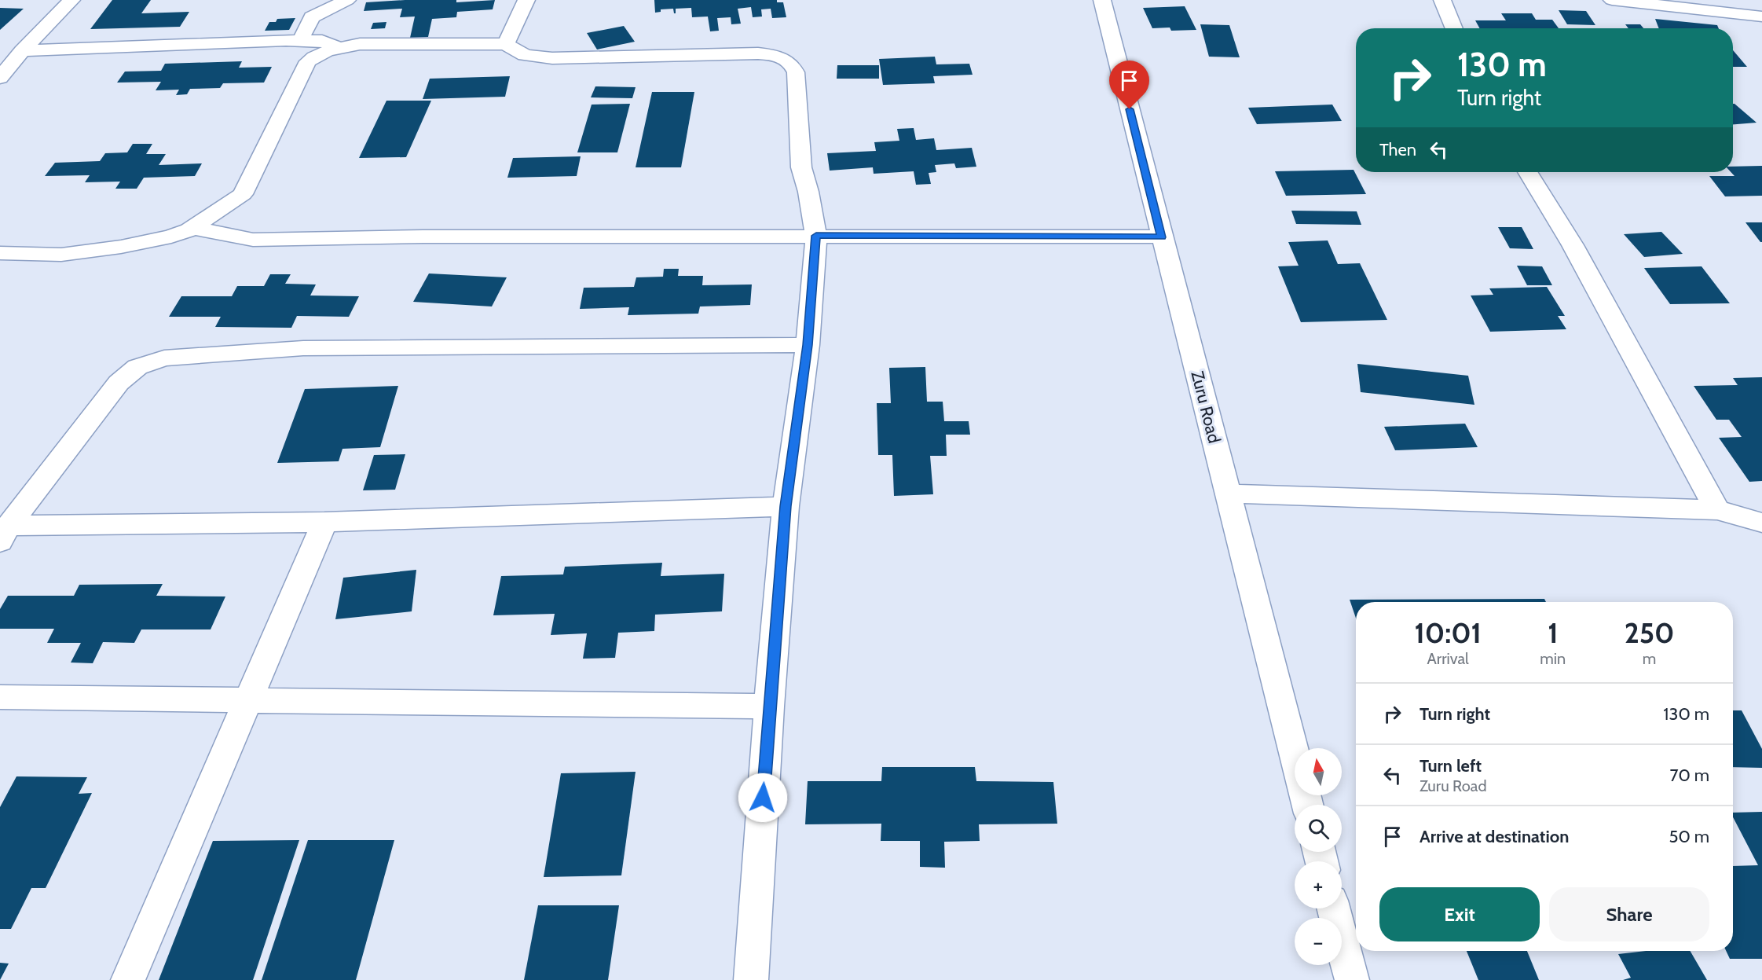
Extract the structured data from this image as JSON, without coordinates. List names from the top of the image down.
{
  "streets": {
    "street": ["Zuru Road"]
  },
  "north": "top",
  "page": {
    "turn": ["130 m", "Turn right"],
    "then": "Then",
    "eta": [
      "10:01",
      "Arrival",
      "1",
      "min",
      "250",
      "m"
    ],
    "list": [
      {
        "name": "Turn right",
        "value": "130 m"
      },
      {
        "name": "Turn left",
        "note": "Zuru Road",
        "value": "70 m"
      },
      {
        "name": "Arrive at destination",
        "value": "50 m"
      }
    ],
    "map_buttons": ["+", "−"],
    "buttons": ["Exit", "Share"]
  }
}
